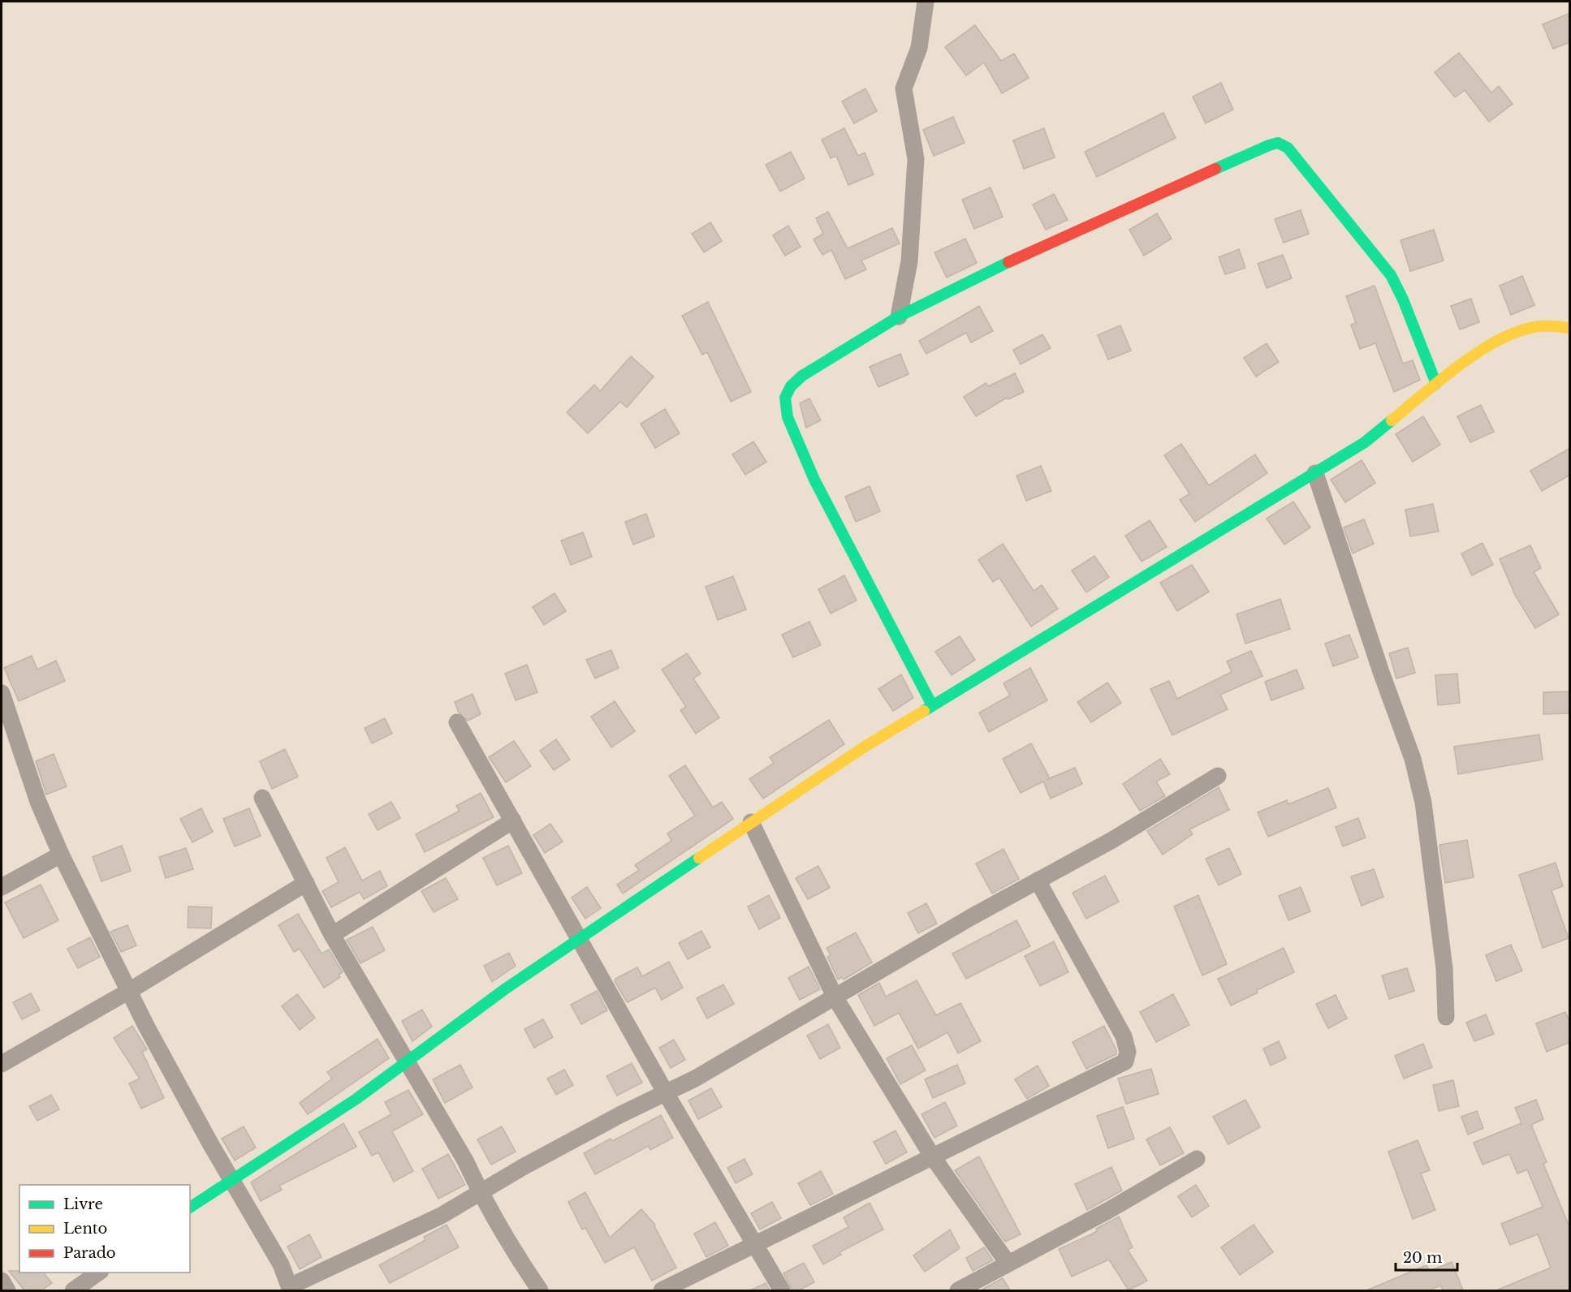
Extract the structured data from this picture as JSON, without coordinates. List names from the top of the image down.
{
  "legend": ["Livre", "Lento", "Parado"],
  "scale_bar": "20 m"
}
